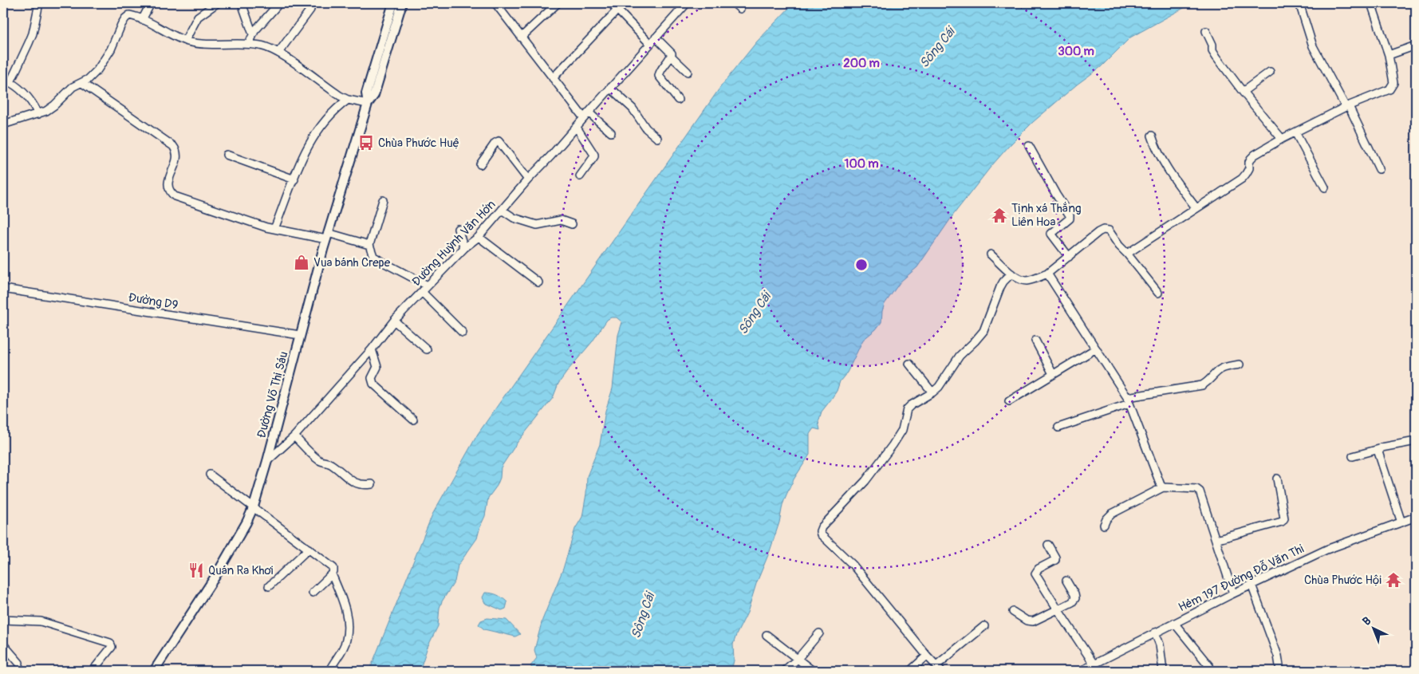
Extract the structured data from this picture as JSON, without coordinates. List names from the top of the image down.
{
  "streets": {
    "main road": ["Đường Võ Thị Sáu"],
    "street": ["Đường Huỳnh Văn Hớn", "Đường D9", "Hẻm 197 Đường Đỗ Văn Thi"]
  },
  "crossings": [
    ["Đường Huỳnh Văn Hớn", "Đường Võ Thị Sáu"],
    ["Đường D9", "Đường Võ Thị Sáu"]
  ],
  "water": ["Sông Cái"],
  "places": {
    "bus stop": ["Chùa Phước Huệ"],
    "temple": ["Tịnh xá Thắng Liên Hoa", "Chùa Phước Hội"],
    "shop": ["Vua bánh Crepe"],
    "restaurant": ["Quán Ra Khơi"]
  },
  "north": "top left",
  "rings": ["300 m", "200 m", "100 m"]
}
